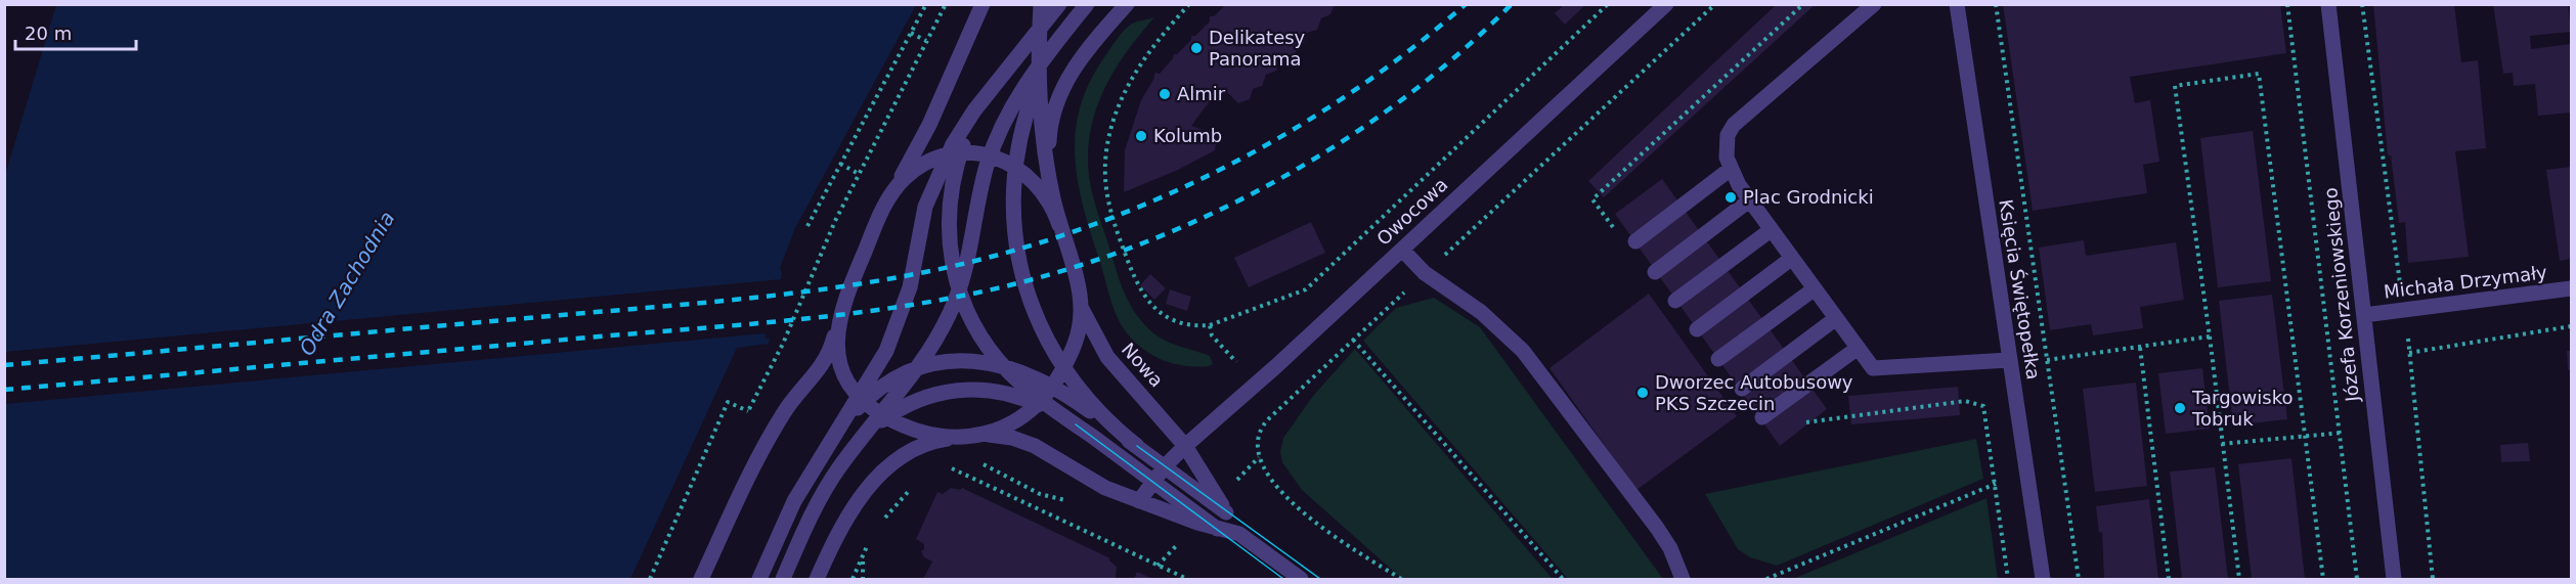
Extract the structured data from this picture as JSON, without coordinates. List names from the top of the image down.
{
  "streets": {
    "street": [
      "Owocowa",
      "Michała Drzymały",
      "Księcia Świętopełka",
      "Józefa Korzeniowskiego",
      "Nowa"
    ]
  },
  "crossings": [
    ["Owocowa", "Nowa"],
    ["Michała Drzymały", "Józefa Korzeniowskiego"]
  ],
  "water": ["Odra Zachodnia"],
  "places": [
    "Delikatesy Panorama",
    "Almir",
    "Kolumb",
    "Plac Grodnicki",
    "Dworzec Autobusowy PKS Szczecin",
    "Targowisko Tobruk"
  ],
  "scale_bar": "20 m"
}
